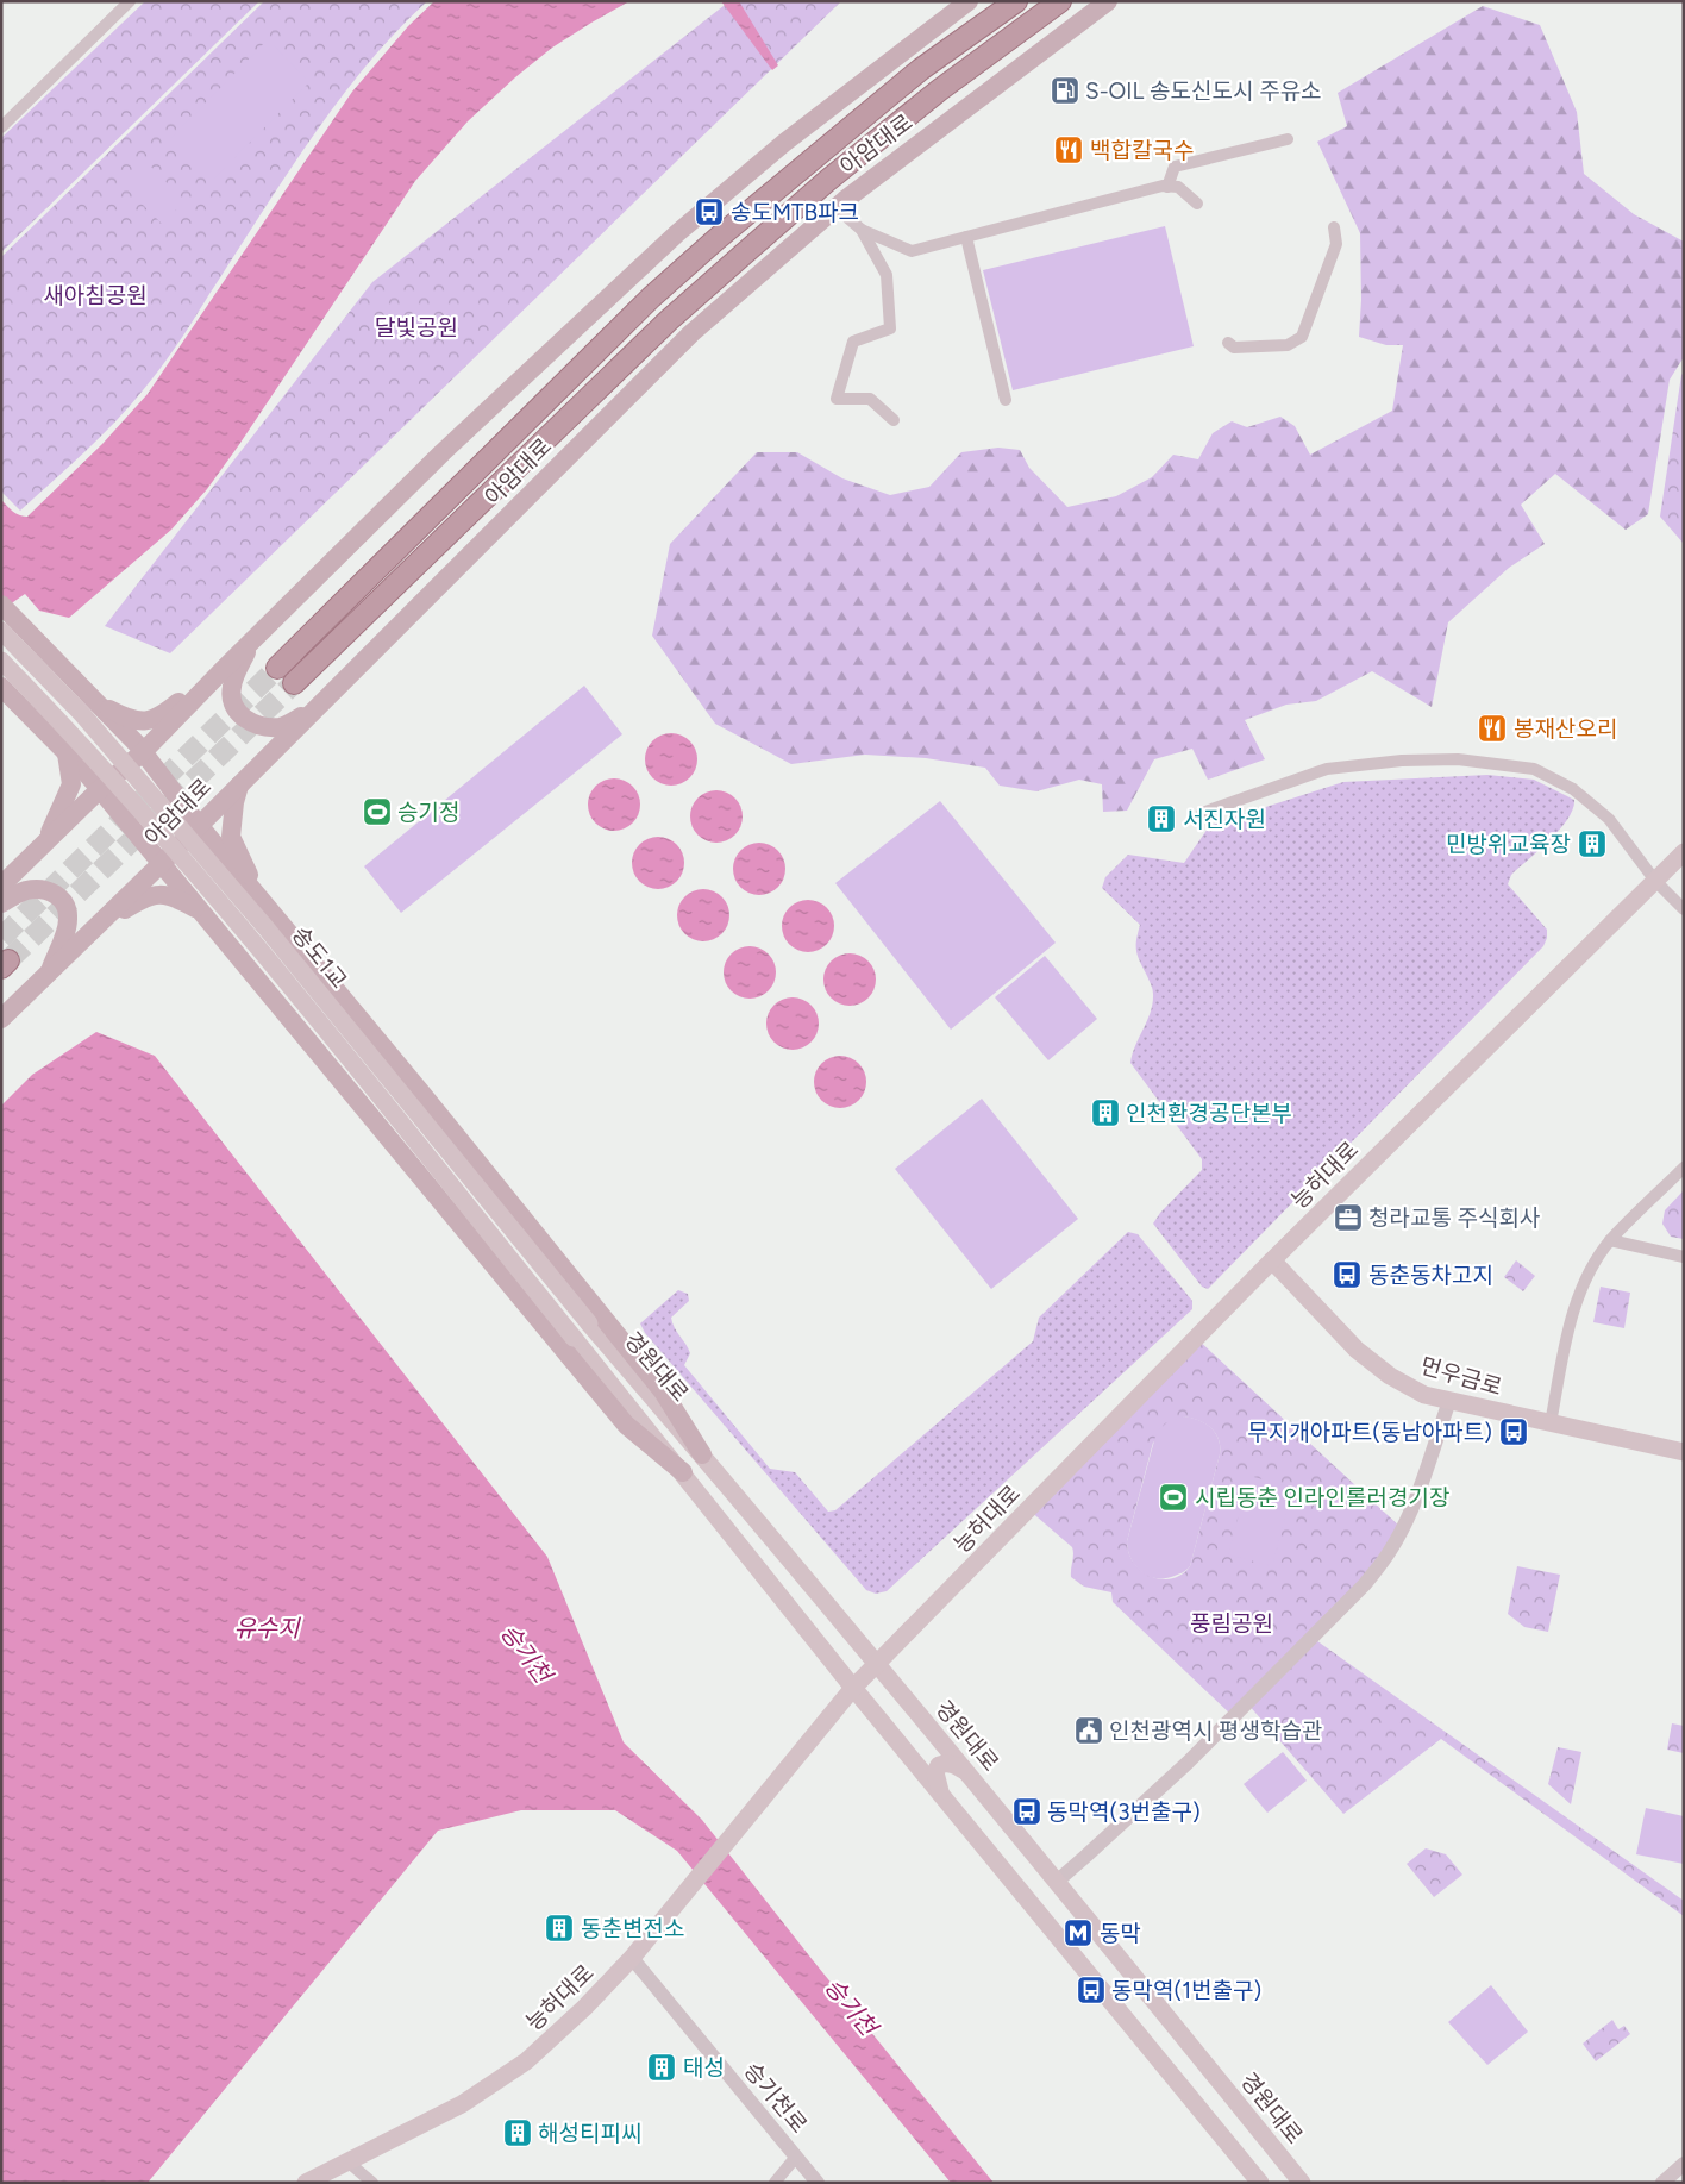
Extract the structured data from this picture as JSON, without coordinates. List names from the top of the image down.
{
  "streets": {
    "highway": ["아암대로"],
    "main road": [
      "송도1교",
      "능허대로",
      "경원대로",
      "먼우금로"
    ],
    "street": ["승기천로"]
  },
  "crossings": [
    ["송도1교", "경원대로"],
    ["능허대로", "경원대로"],
    ["능허대로", "먼우금로"],
    ["능허대로", "승기천로"]
  ],
  "water": ["유수지", "승기천"],
  "parks": ["새아침공원", "달빛공원", "풍림공원"],
  "places": {
    "fuel station": ["S-OIL 송도신도시 주유소"],
    "restaurant": ["백합칼국수", "봉재산오리"],
    "bus stop": [
      "송도MTB파크",
      "동춘동차고지",
      "무지개아파트(동남아파트)",
      "동막역(3번출구)",
      "동막역(1번출구)"
    ],
    "sports": ["승기정", "시립동춘 인라인롤러경기장"],
    "building": [
      "서진자원",
      "민방위교육장",
      "인천환경공단본부",
      "동춘변전소",
      "태성",
      "해성티피씨"
    ],
    "office": ["청라교통 주식회사"],
    "public building": ["인천광역시 평생학습관"],
    "metro station": ["동막"]
  }
}
